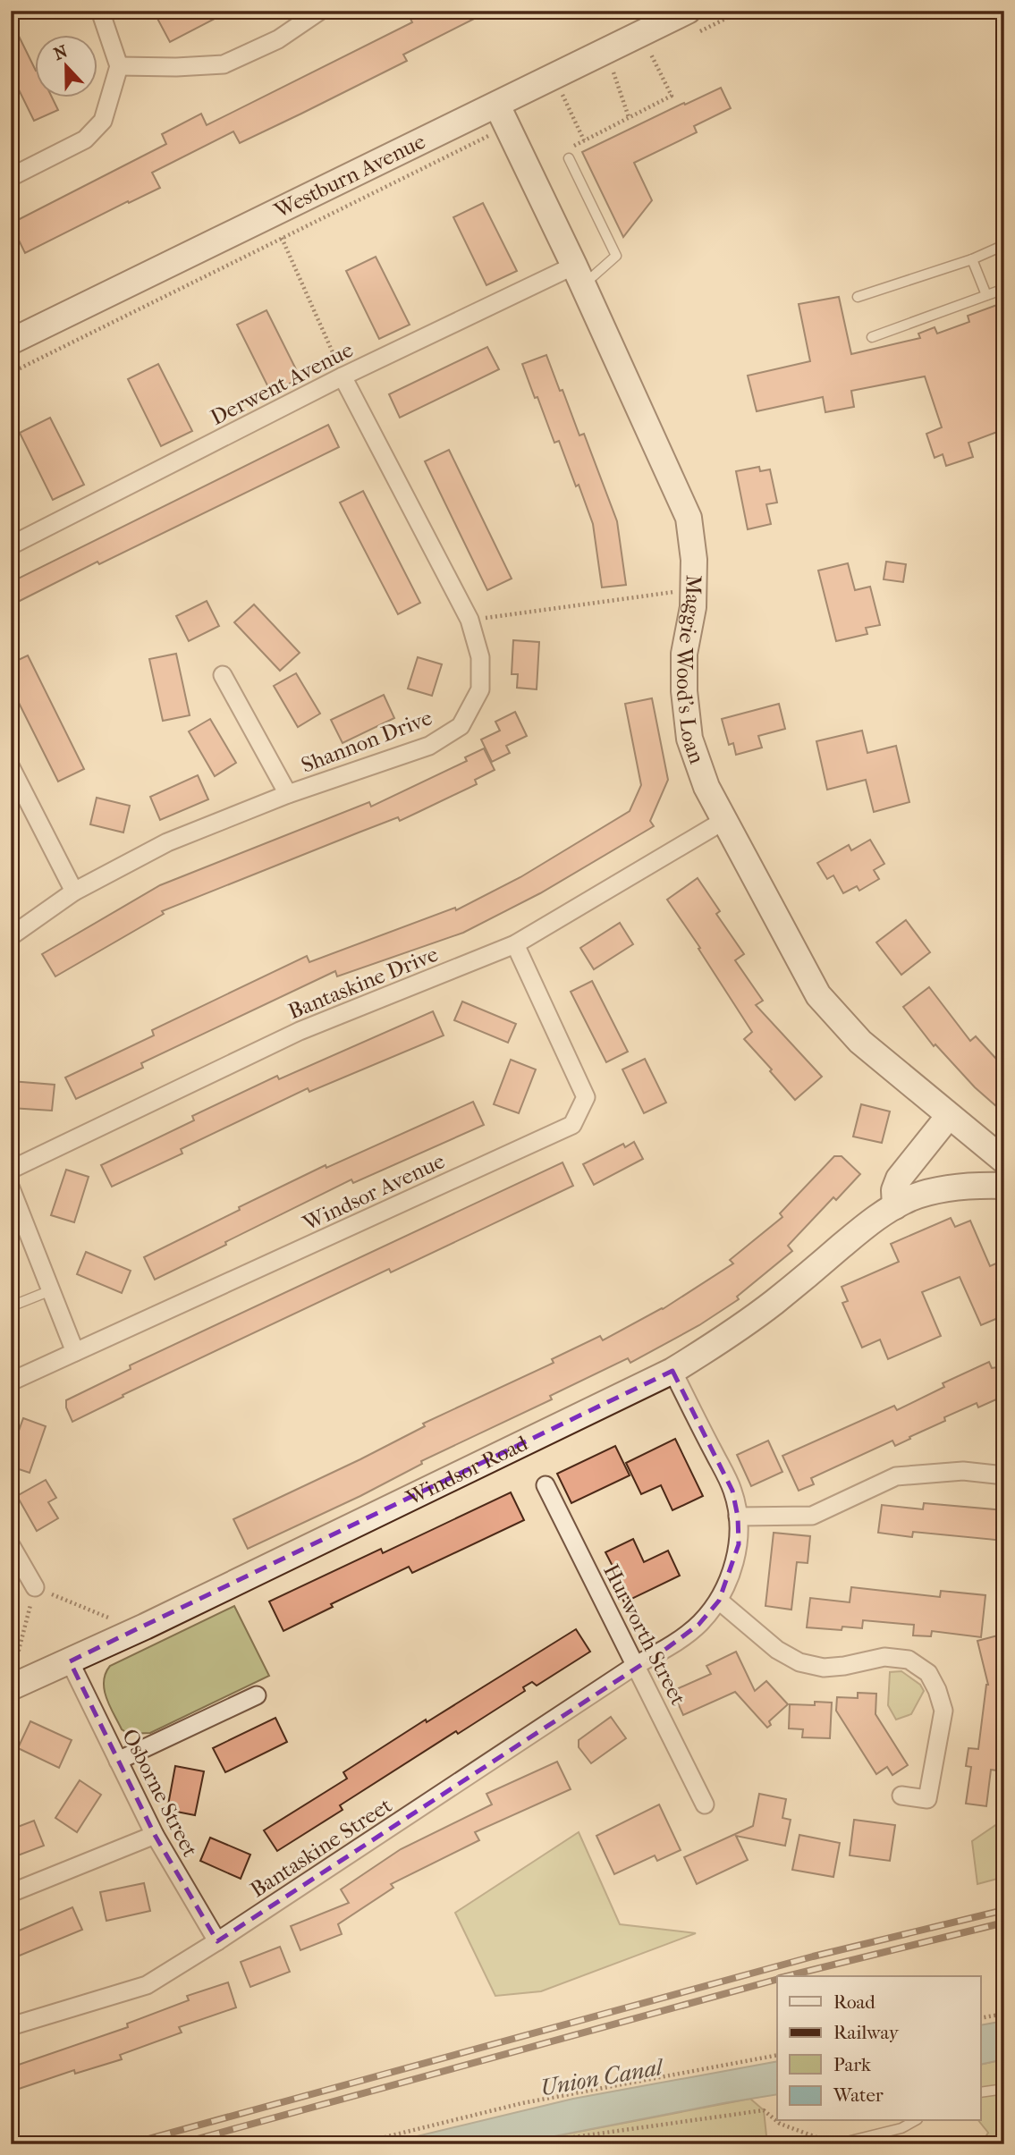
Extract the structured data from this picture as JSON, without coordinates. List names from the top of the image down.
{
  "streets": {
    "street": [
      "Westburn Avenue",
      "Derwent Avenue",
      "Maggie Wood's Loan",
      "Shannon Drive",
      "Bantaskine Drive",
      "Windsor Avenue",
      "Windsor Road",
      "Hurworth Street",
      "Osborne Street",
      "Bantaskine Street"
    ]
  },
  "crossings": [
    ["Westburn Avenue", "Maggie Wood's Loan"],
    ["Derwent Avenue", "Maggie Wood's Loan"],
    ["Derwent Avenue", "Shannon Drive"],
    ["Maggie Wood's Loan", "Bantaskine Drive"],
    ["Bantaskine Drive", "Windsor Avenue"],
    ["Windsor Road", "Osborne Street"],
    ["Windsor Road", "Bantaskine Street"],
    ["Hurworth Street", "Bantaskine Street"],
    ["Osborne Street", "Bantaskine Street"]
  ],
  "water": ["Union Canal"],
  "legend": [
    "Road",
    "Railway",
    "Park",
    "Water"
  ],
  "north": "top"
}
